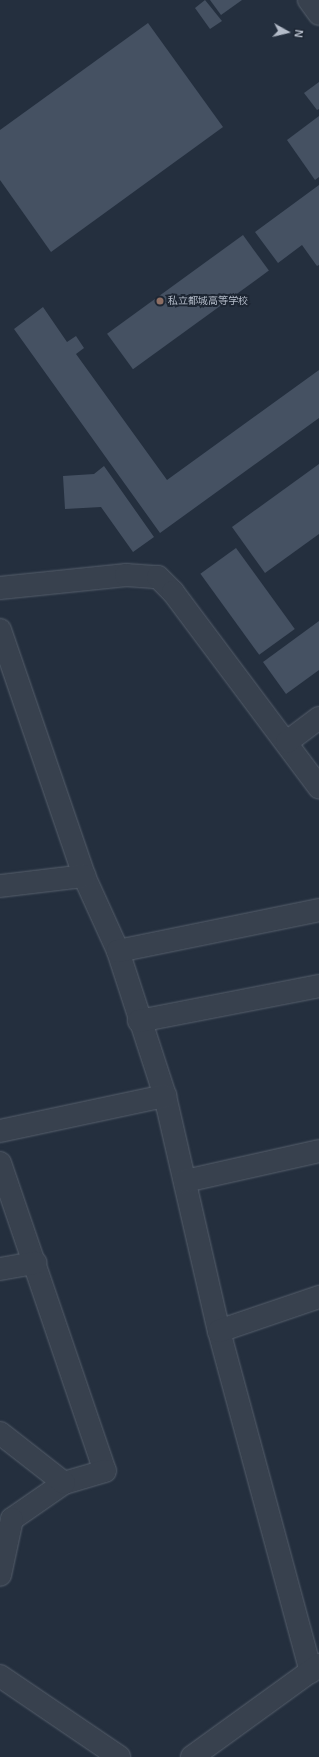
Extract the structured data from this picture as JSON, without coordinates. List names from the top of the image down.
{
  "places": ["私立都城高等学校"],
  "north": "right"
}
